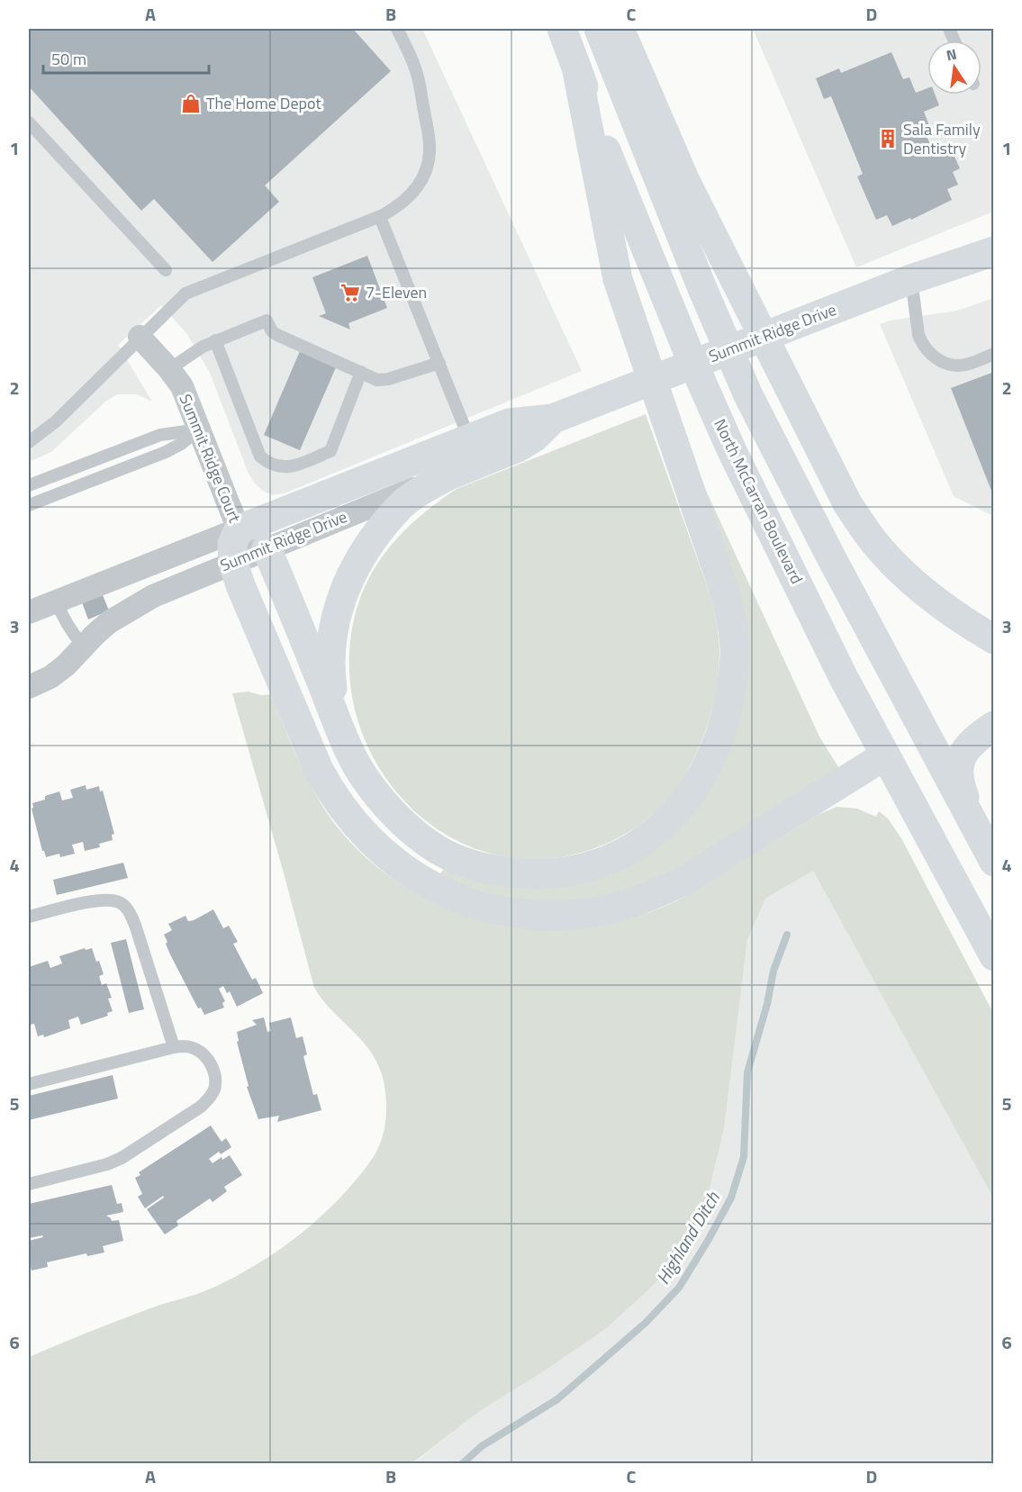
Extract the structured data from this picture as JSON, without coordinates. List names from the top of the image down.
{
  "streets": {
    "main road": ["Summit Ridge Drive", "Summit Ridge Court", "North McCarran Boulevard"]
  },
  "crossings": [
    ["Summit Ridge Drive", "Summit Ridge Court"]
  ],
  "water": ["Highland Ditch"],
  "places": {
    "shop": ["The Home Depot"],
    "building": ["Sala Family Dentistry"],
    "supermarket": ["7-Eleven"]
  },
  "scale_bar": "50 m",
  "north": "top",
  "grid": {
    "columns": [
      "A",
      "B",
      "C",
      "D"
    ],
    "rows": [
      "1",
      "2",
      "3",
      "4",
      "5",
      "6"
    ]
  }
}
